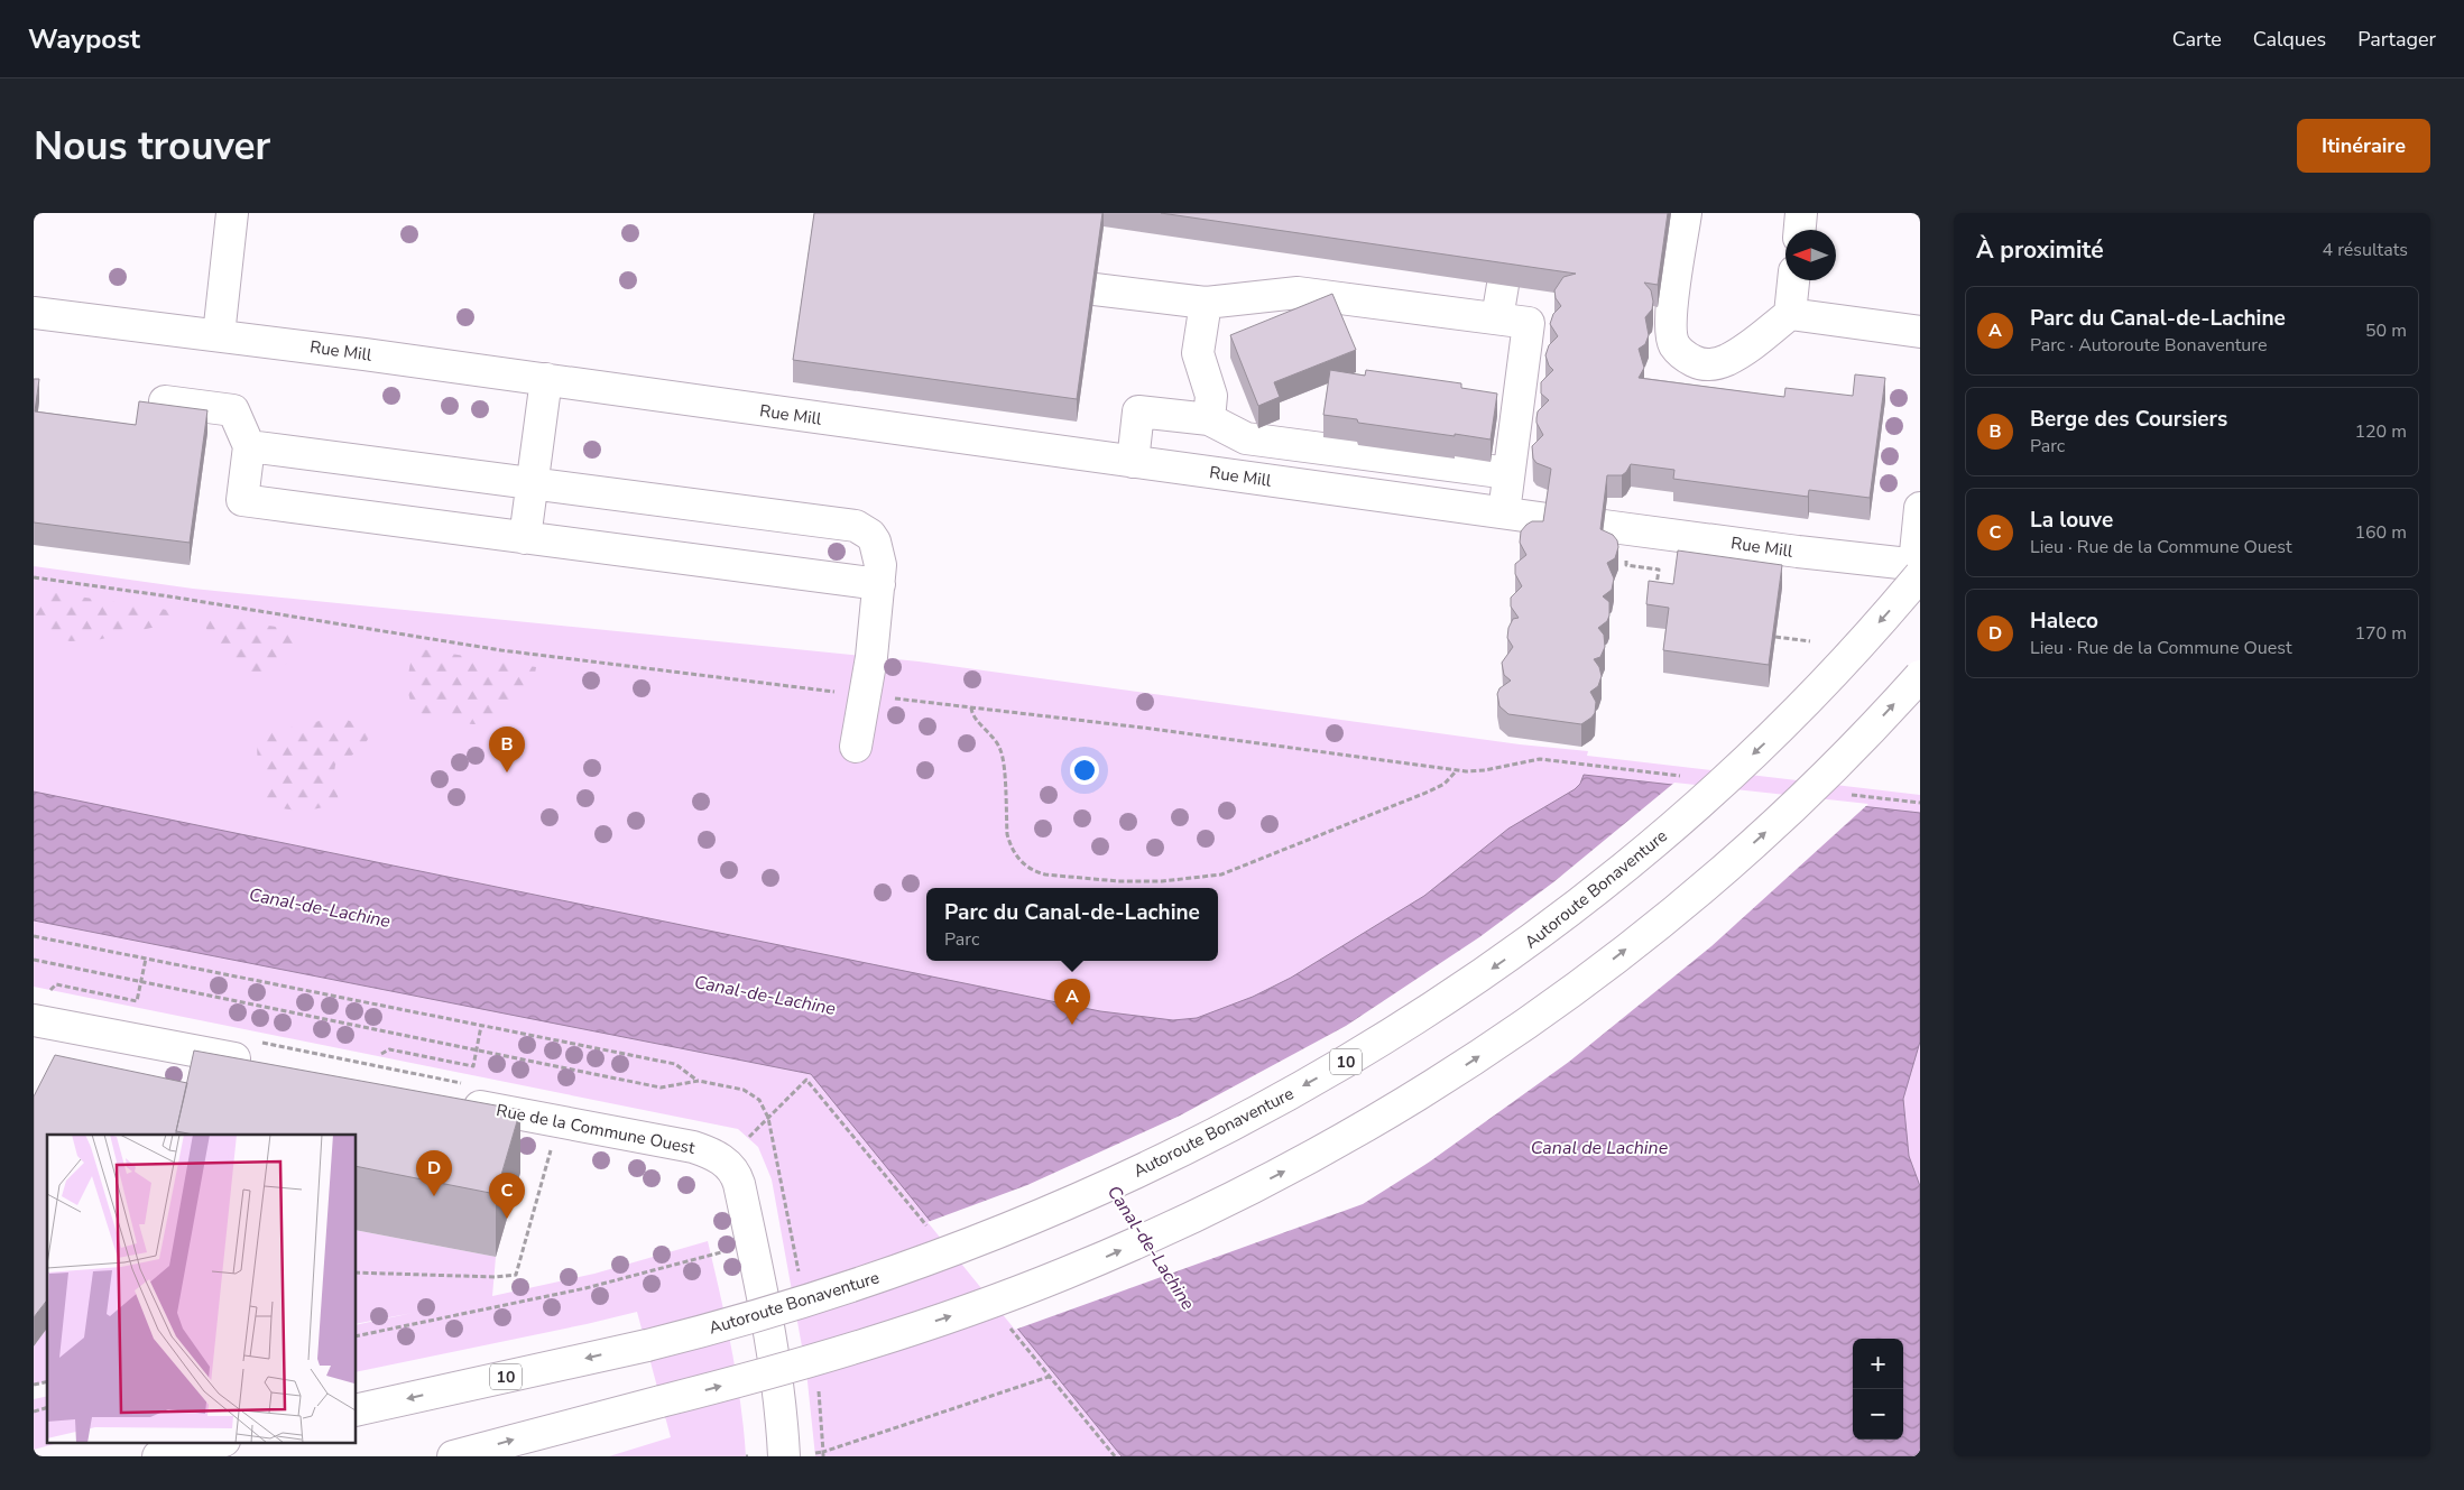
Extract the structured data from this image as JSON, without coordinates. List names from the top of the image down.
{
  "streets": {
    "main road": [
      "Rue Mill",
      "Autoroute Bonaventure",
      "10",
      "Rue de la Commune Ouest"
    ]
  },
  "crossings": [
    ["Rue Mill", "Autoroute Bonaventure"]
  ],
  "water": ["Canal-de-Lachine", "Canal de Lachine"],
  "north": "left",
  "page": {
    "header": "Waypost",
    "nav": ["Carte", "Calques", "Partager"],
    "buttons": "Itinéraire",
    "title": "Nous trouver",
    "heading": ["À proximité", "4 résultats"],
    "list": [
      {
        "mark": "A",
        "name": "Parc du Canal-de-Lachine",
        "note": "Parc · Autoroute Bonaventure",
        "value": "50 m"
      },
      {
        "mark": "B",
        "name": "Berge des Coursiers",
        "note": "Parc",
        "value": "120 m"
      },
      {
        "mark": "C",
        "name": "La louve",
        "note": "Lieu · Rue de la Commune Ouest",
        "value": "160 m"
      },
      {
        "mark": "D",
        "name": "Haleco",
        "note": "Lieu · Rue de la Commune Ouest",
        "value": "170 m"
      }
    ],
    "pins": [
      "B",
      "A",
      "D",
      "C"
    ],
    "popup": ["Parc du Canal-de-Lachine", "Parc"],
    "map_buttons": ["+", "−"]
  }
}
